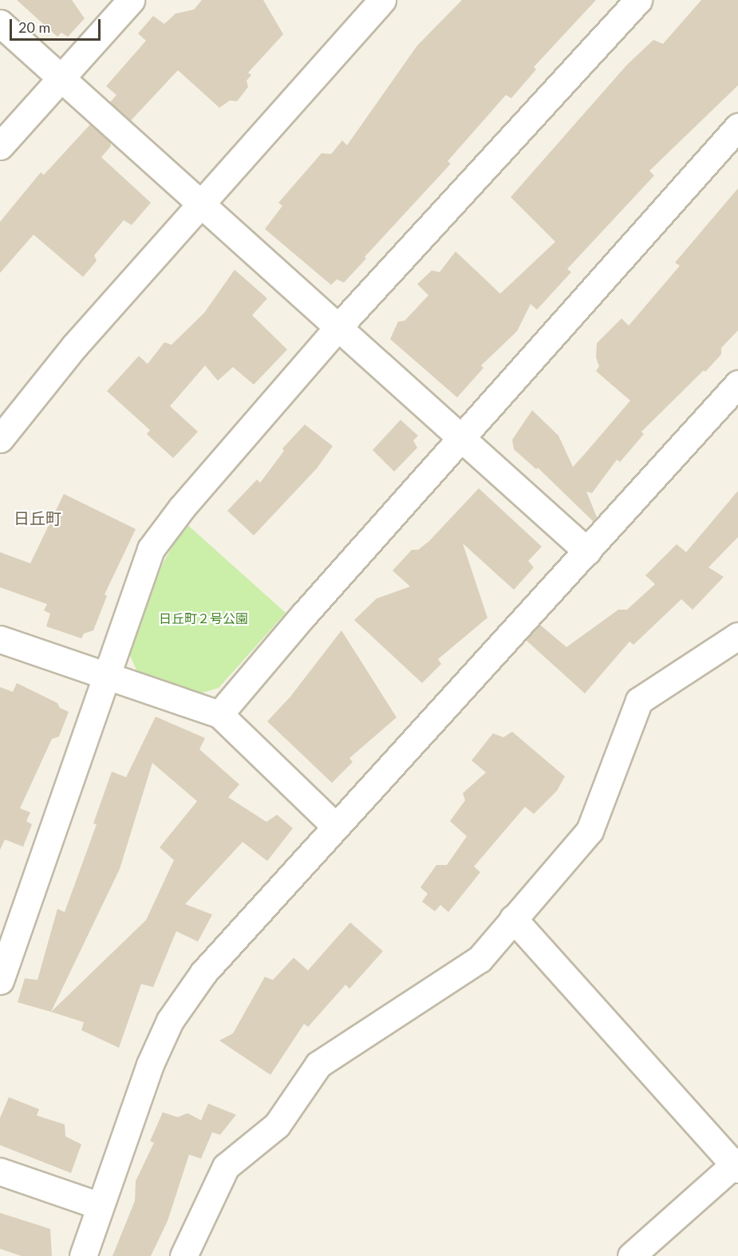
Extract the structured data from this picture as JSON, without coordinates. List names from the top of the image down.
{
  "districts": ["日丘町"],
  "parks": ["日丘町２号公園"],
  "scale_bar": "20 m"
}
